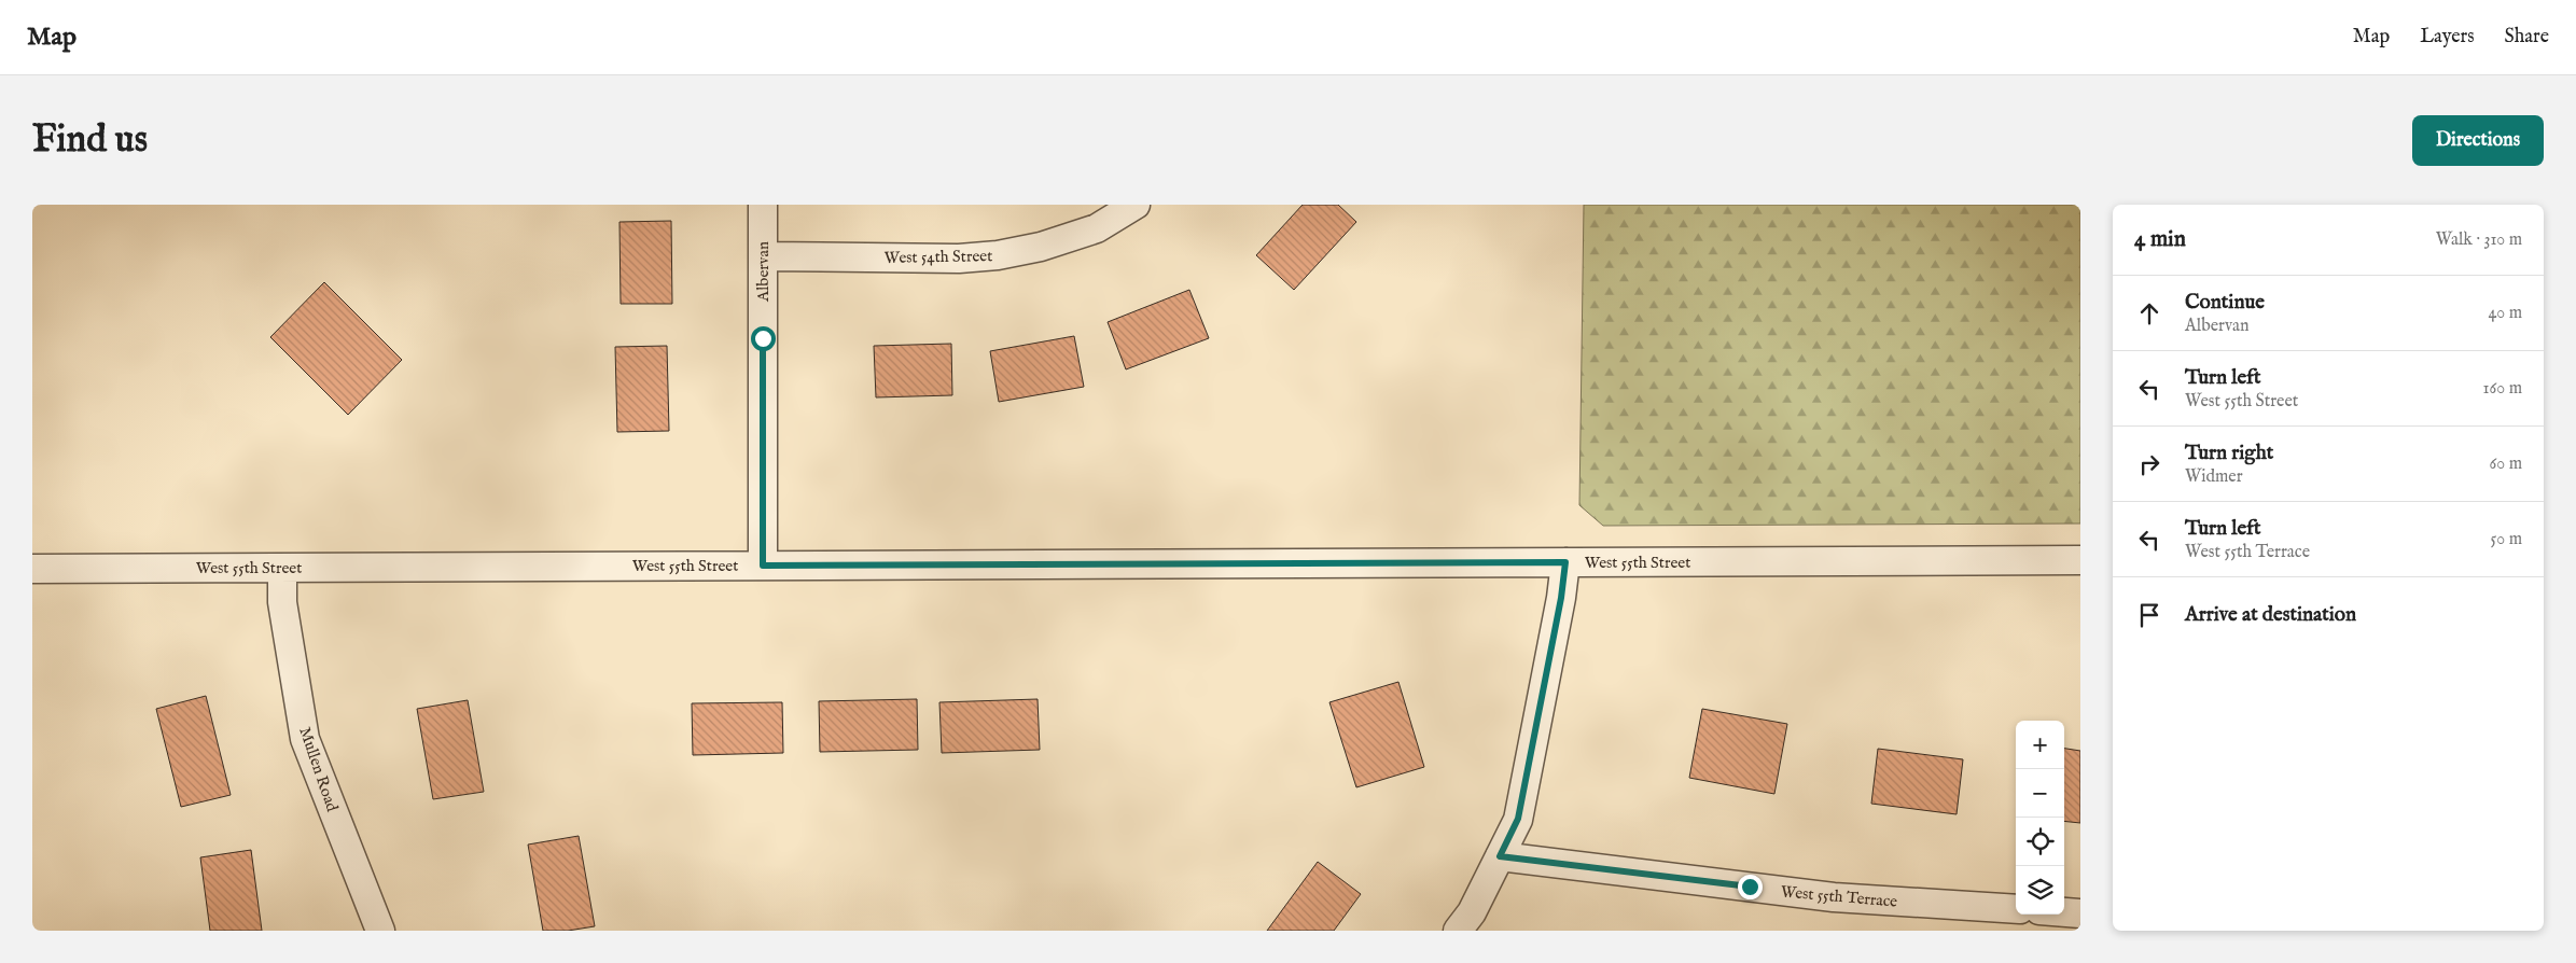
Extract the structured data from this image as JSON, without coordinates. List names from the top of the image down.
{
  "streets": {
    "street": [
      "West 54th Street",
      "Albervan",
      "West 55th Street",
      "Mullen Road",
      "West 55th Terrace"
    ]
  },
  "crossings": [
    ["West 54th Street", "Albervan"],
    ["Albervan", "West 55th Street"],
    ["West 55th Street", "Mullen Road"]
  ],
  "page": {
    "header": "Map",
    "nav": ["Map", "Layers", "Share"],
    "buttons": "Directions",
    "title": "Find us",
    "heading": ["4 min", "Walk · 310 m"],
    "list": [
      ["Continue", "Albervan", "40 m"],
      ["Turn left", "West 55th Street", "160 m"],
      ["Turn right", "Widmer", "60 m"],
      ["Turn left", "West 55th Terrace", "50 m"],
      "Arrive at destination"
    ],
    "map_buttons": ["+", "−"]
  }
}
